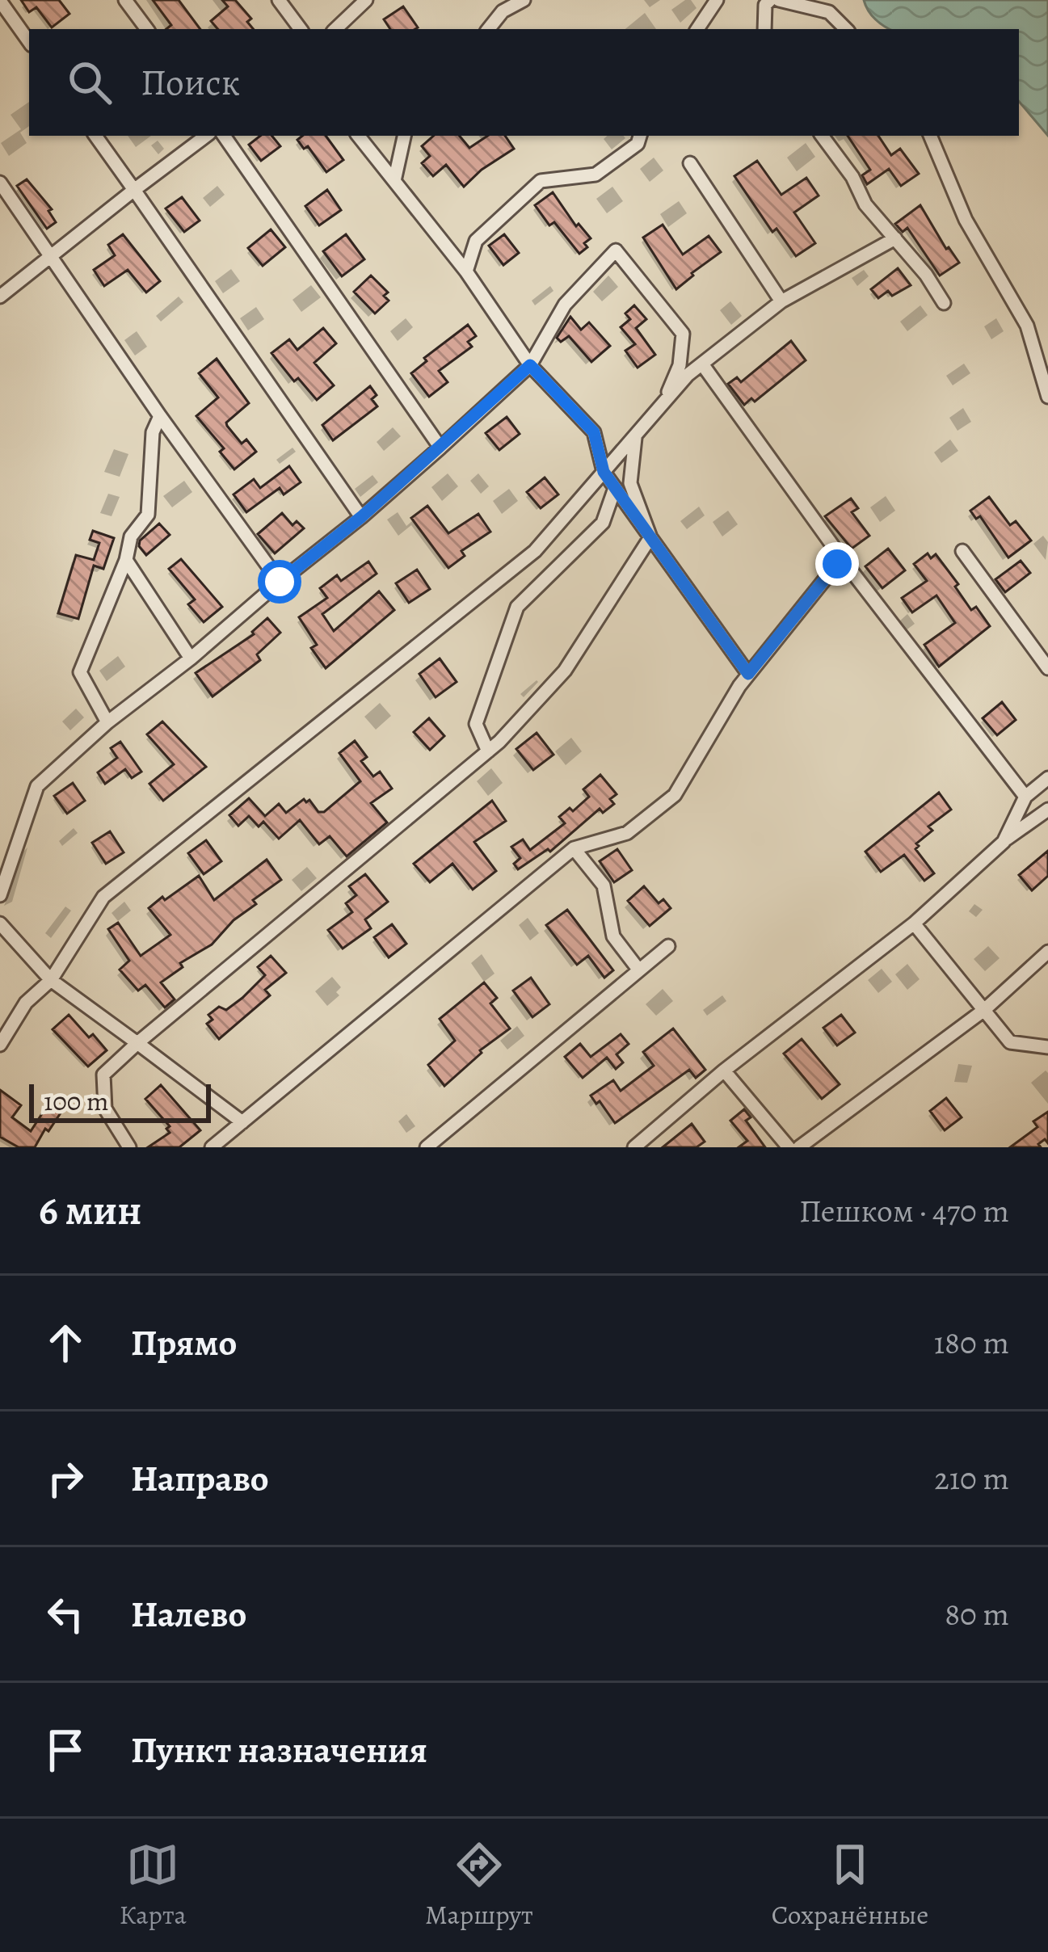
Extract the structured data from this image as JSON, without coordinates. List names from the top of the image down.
{
  "scale_bar": "100 m",
  "page": {
    "search": "Поиск",
    "scale": "100 m",
    "heading": ["6 мин", "Пешком · 470 m"],
    "list": [
      ["Прямо", "180 m"],
      ["Направо", "210 m"],
      ["Налево", "80 m"],
      "Пункт назначения"
    ],
    "nav": ["Карта", "Маршрут", "Сохранённые"]
  }
}
